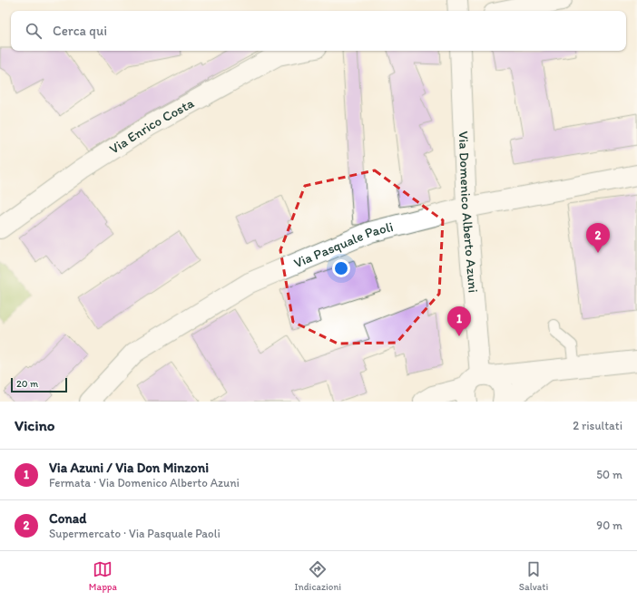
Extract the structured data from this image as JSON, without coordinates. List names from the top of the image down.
{
  "streets": {
    "street": ["Via Enrico Costa", "Via Domenico Alberto Azuni", "Via Pasquale Paoli"]
  },
  "crossings": [
    ["Via Domenico Alberto Azuni", "Via Pasquale Paoli"]
  ],
  "scale_bar": "20 m",
  "page": {
    "search": "Cerca qui",
    "pins": ["2", "1"],
    "scale": "20 m",
    "heading": ["Vicino", "2 risultati"],
    "list": [
      {
        "mark": "1",
        "name": "Via Azuni / Via Don Minzoni",
        "note": "Fermata · Via Domenico Alberto Azuni",
        "value": "50 m"
      },
      {
        "mark": "2",
        "name": "Conad",
        "note": "Supermercato · Via Pasquale Paoli",
        "value": "90 m"
      }
    ],
    "nav": ["Mappa", "Indicazioni", "Salvati"]
  }
}
